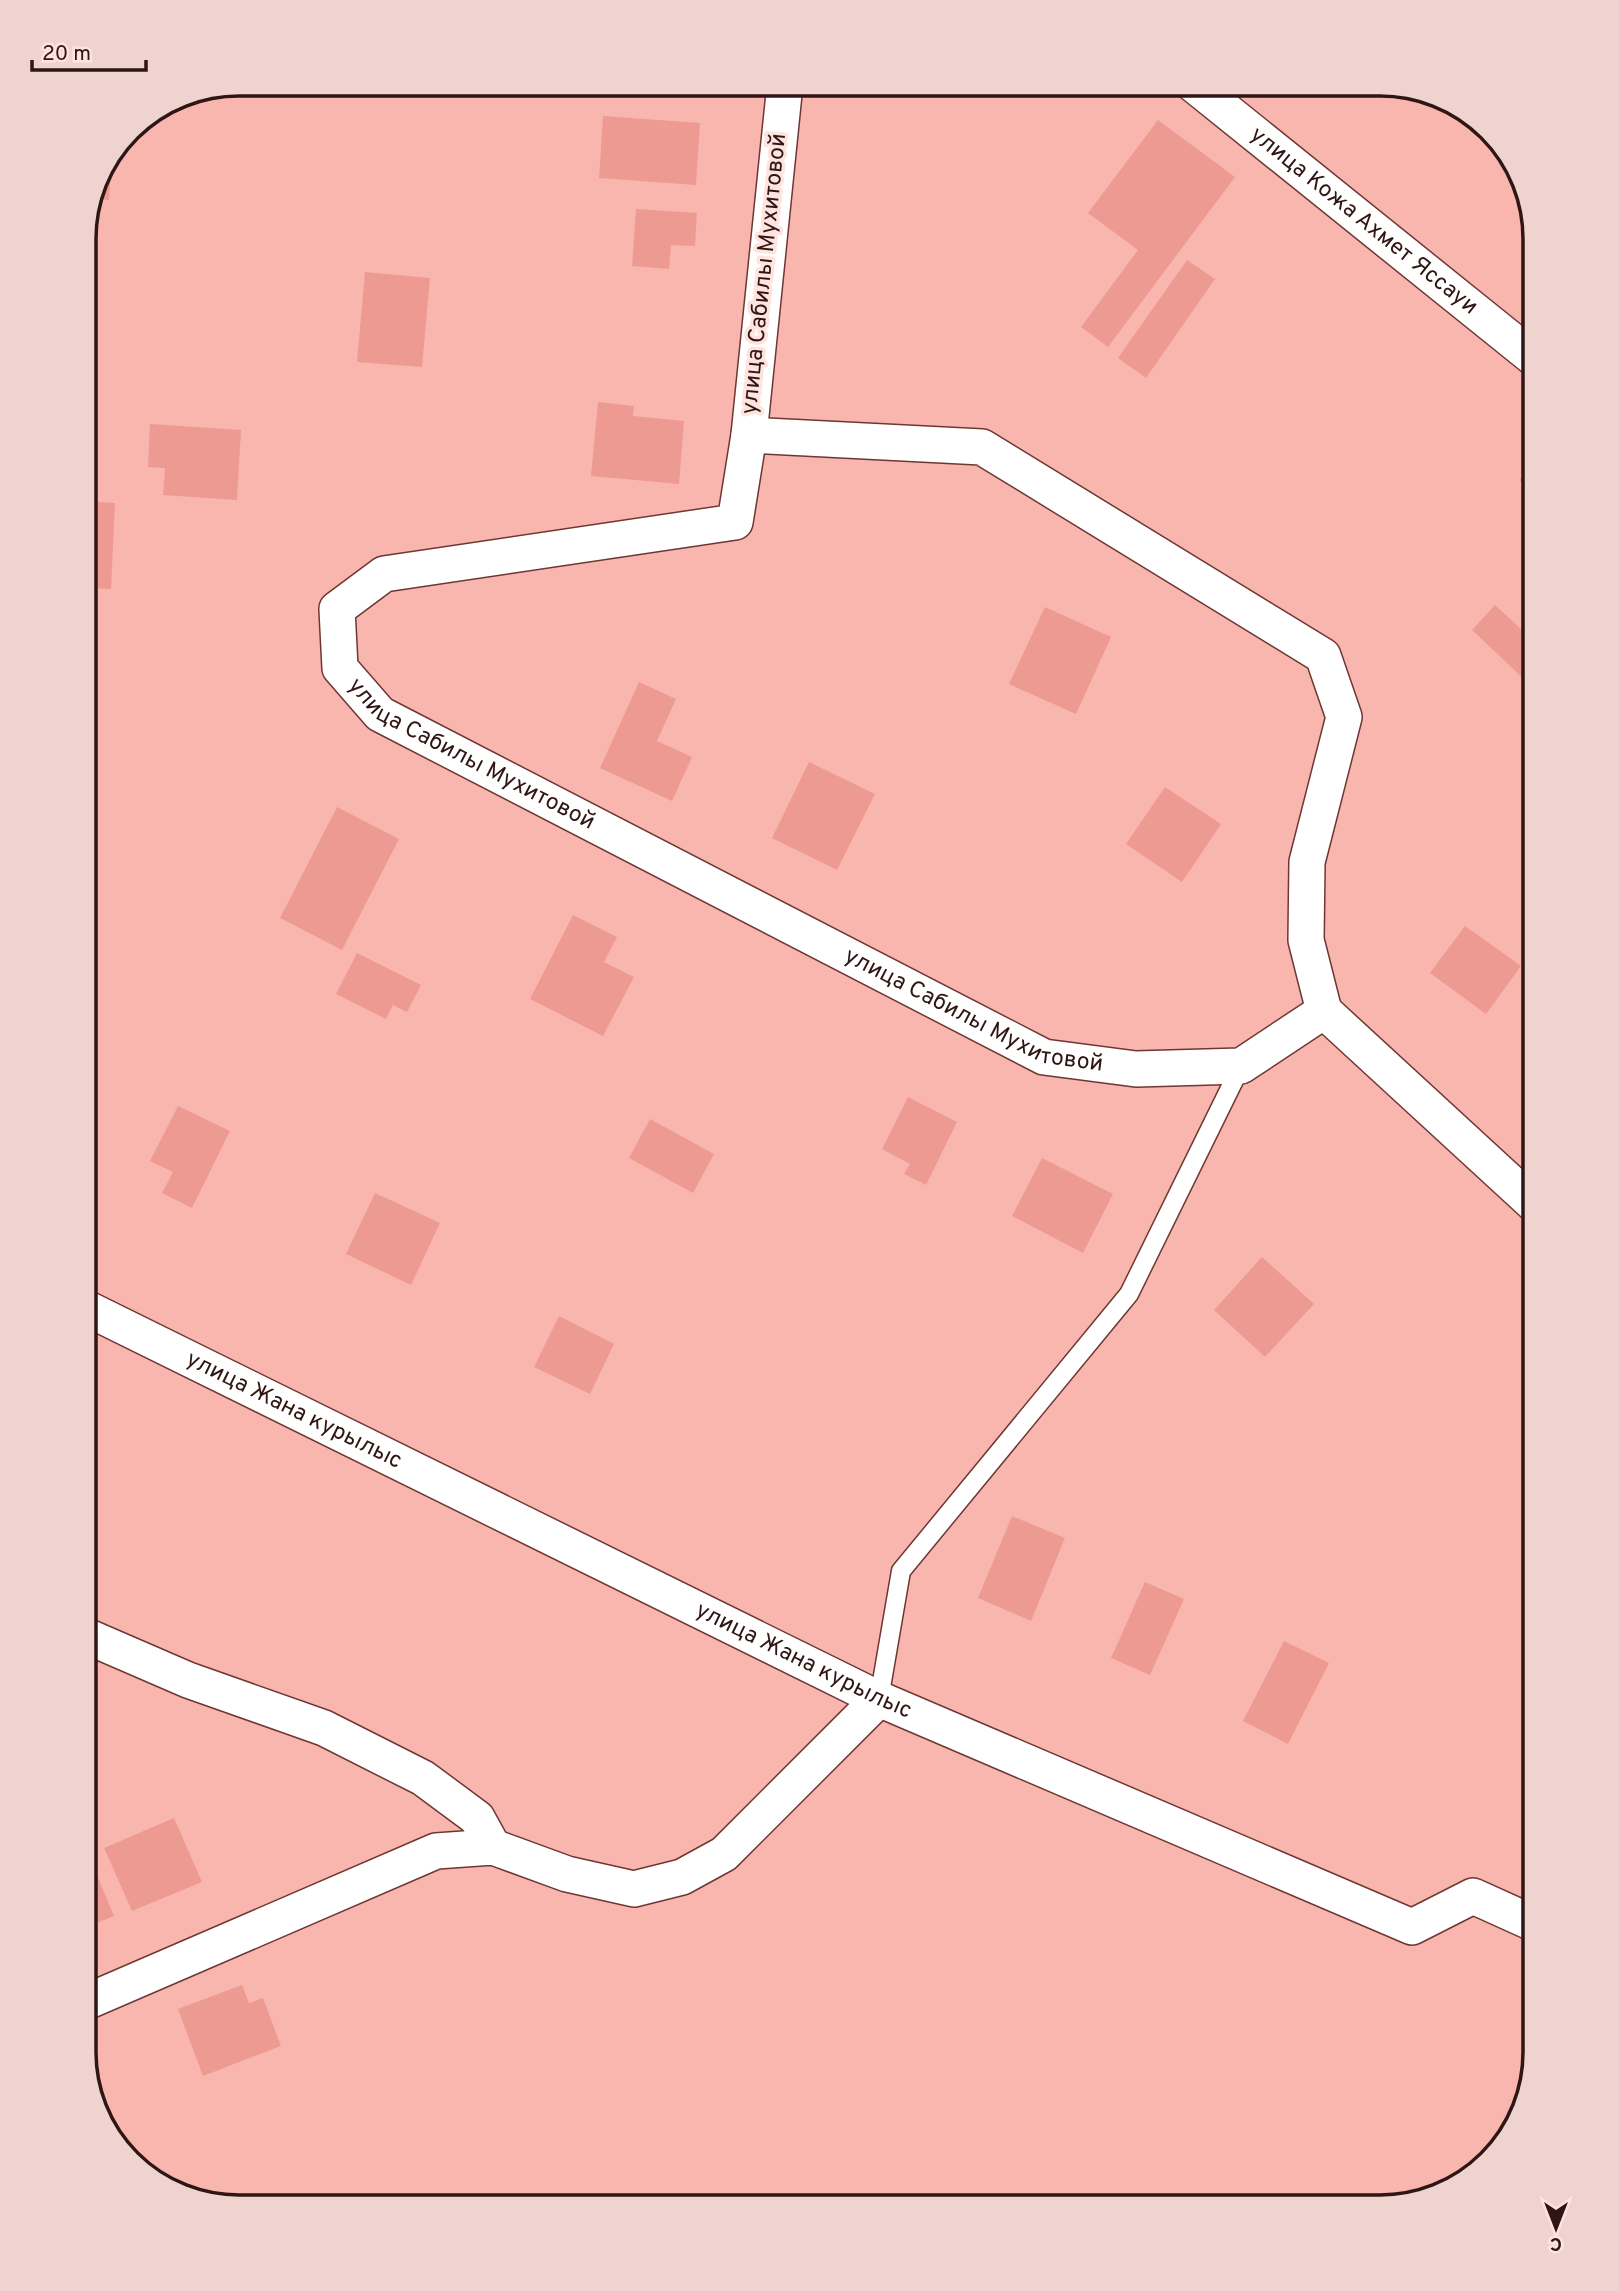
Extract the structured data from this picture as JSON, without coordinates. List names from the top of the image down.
{
  "streets": {
    "street": ["улица Кожа Ахмет Яссауи", "улица Сабилы Мухитовой", "улица Жана курылыс"]
  },
  "scale_bar": "20 m",
  "north": "bottom"
}
